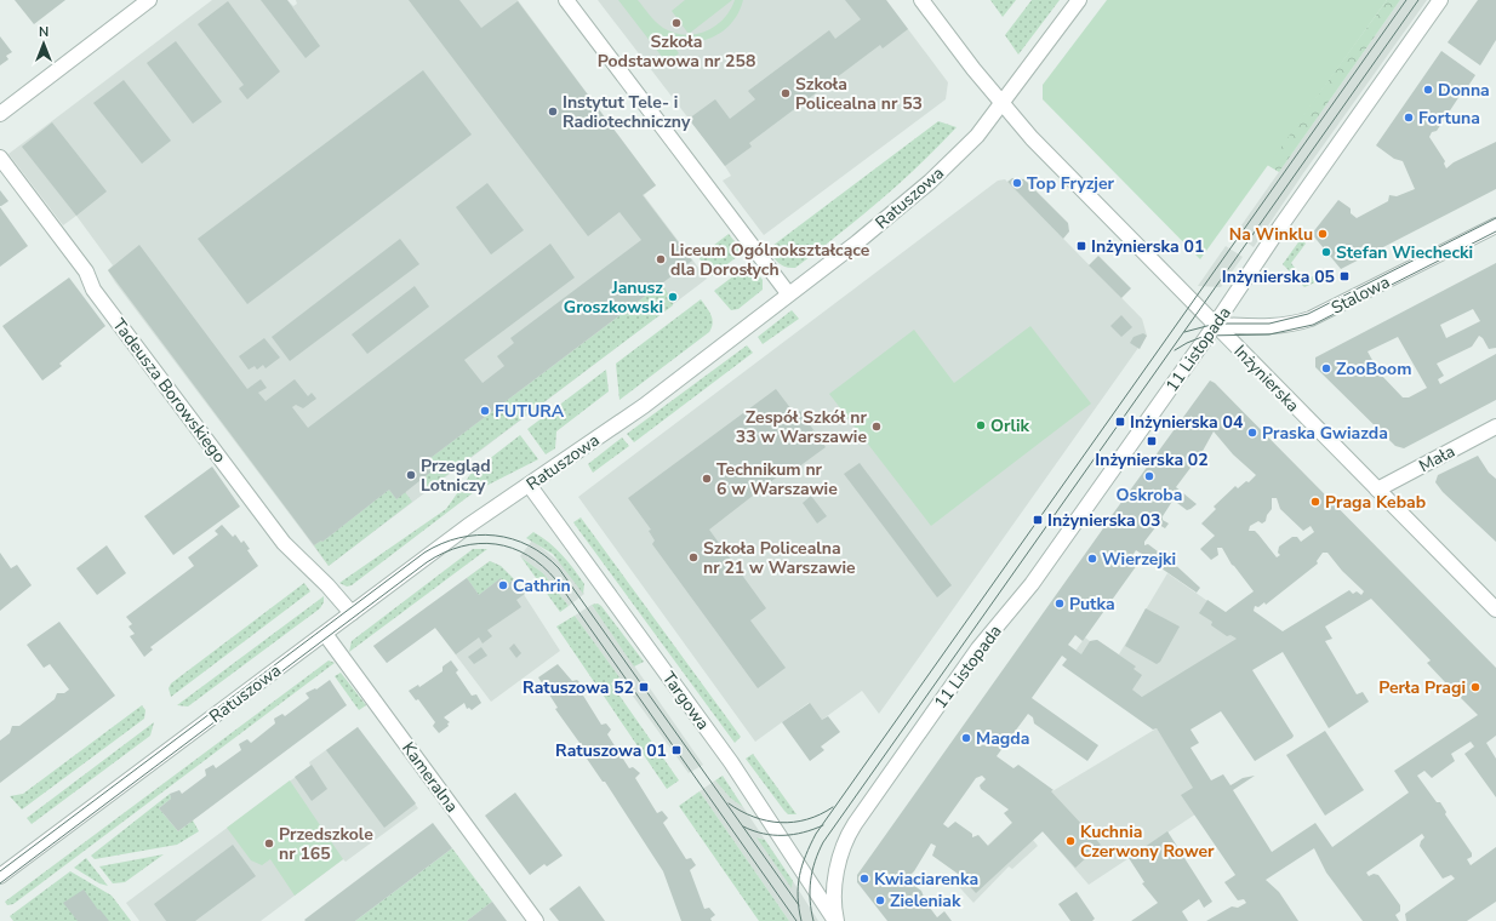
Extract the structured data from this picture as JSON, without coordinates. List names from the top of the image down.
{
  "streets": {
    "street": [
      "Ratuszowa",
      "Stalowa",
      "11 Listopada",
      "Inżynierska",
      "Tadeusza Borowskiego",
      "Mała",
      "Targowa",
      "Kameralna"
    ]
  },
  "crossings": [
    ["Ratuszowa", "Inżynierska"],
    ["Ratuszowa", "Tadeusza Borowskiego"],
    ["Ratuszowa", "Targowa"],
    ["Ratuszowa", "Kameralna"],
    ["Stalowa", "11 Listopada"],
    ["Stalowa", "Inżynierska"],
    ["11 Listopada", "Inżynierska"],
    ["11 Listopada", "Targowa"],
    ["Inżynierska", "Mała"]
  ],
  "places": {
    "other": [
      "Szkoła Podstawowa nr 258",
      "Donna",
      "Szkoła Policealna nr 53",
      "Instytut Tele- i Radiotechniczny",
      "Fortuna",
      "Top Fryzjer",
      "Na Winklu",
      "Stefan Wiechecki",
      "Liceum Ogólnokształcące dla Dorosłych",
      "Janusz Groszkowski",
      "ZooBoom",
      "FUTURA",
      "Orlik",
      "Zespół Szkół nr 33 w Warszawie",
      "Praska Gwiazda",
      "Przegląd Lotniczy",
      "Oskroba",
      "Technikum nr 6 w Warszawie",
      "Praga Kebab",
      "Szkoła Policealna nr 21 w Warszawie",
      "Wierzejki",
      "Cathrin",
      "Putka",
      "Perła Pragi",
      "Magda",
      "Kuchnia Czerwony Rower",
      "Przedszkole nr 165",
      "Kwiaciarenka",
      "Zieleniak"
    ],
    "transit": [
      "Inżynierska 01",
      "Inżynierska 05",
      "Inżynierska 04",
      "Inżynierska 02",
      "Inżynierska 03",
      "Ratuszowa 52",
      "Ratuszowa 01"
    ]
  },
  "north": "top"
}
